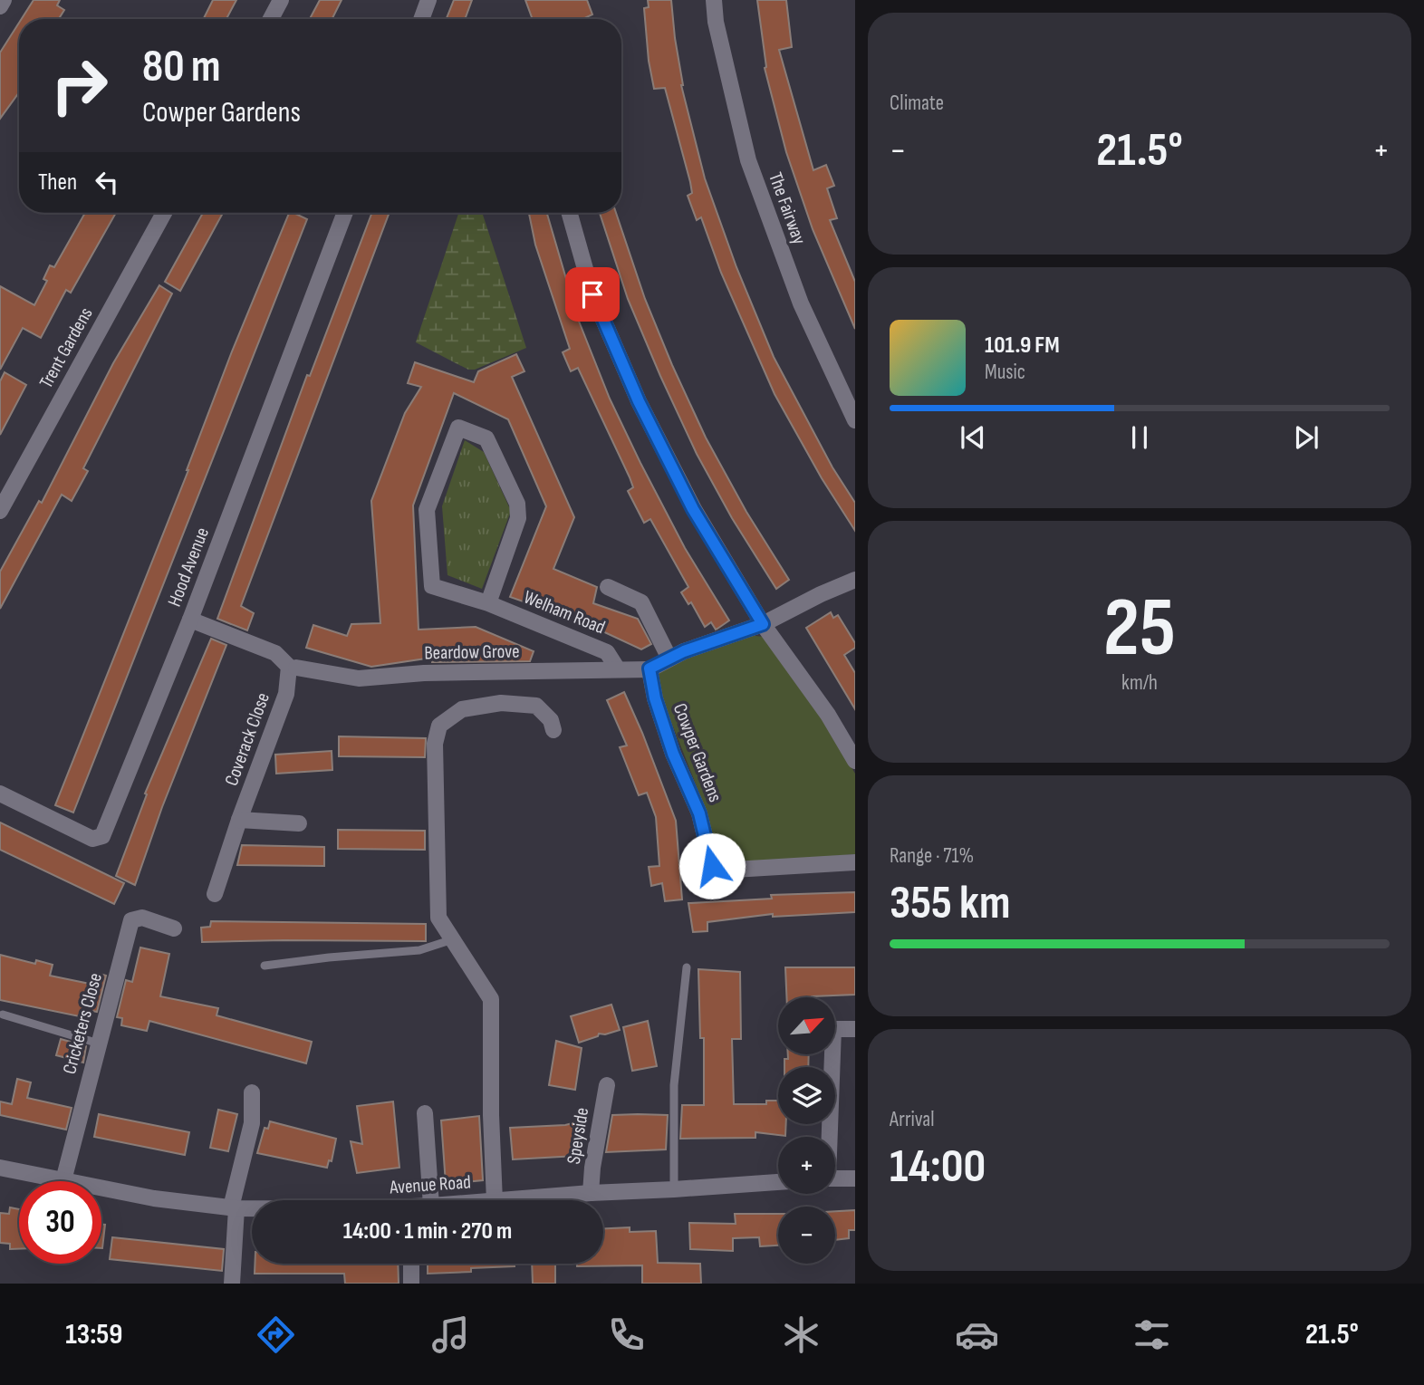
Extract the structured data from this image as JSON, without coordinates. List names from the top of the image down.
{
  "streets": {
    "street": [
      "The Fairway",
      "Trent Gardens",
      "Hood Avenue",
      "Welham Road",
      "Beardow Grove",
      "Coverack Close",
      "Cowper Gardens",
      "Cricketers Close",
      "Speyside",
      "Avenue Road"
    ]
  },
  "crossings": [
    ["Welham Road", "Beardow Grove"],
    ["Beardow Grove", "Coverack Close"],
    ["Beardow Grove", "Cowper Gardens"],
    ["Cricketers Close", "Avenue Road"],
    ["Speyside", "Avenue Road"]
  ],
  "north": "top right",
  "page": {
    "tile": [
      "Climate",
      ["25", "km/h"],
      ["Range · 71%", "355 km"],
      ["Arrival", "14:00"]
    ],
    "turn": ["80 m", "Cowper Gardens"],
    "heat": ["−", "21.5°", "+"],
    "then": "Then",
    "song": ["101.9 FM", "Music"],
    "map_buttons": ["+", "−"],
    "limit": "30",
    "trip": "14:00 · 1 min · 270 m",
    "tabs": ["13:59", "21.5°"]
  }
}
